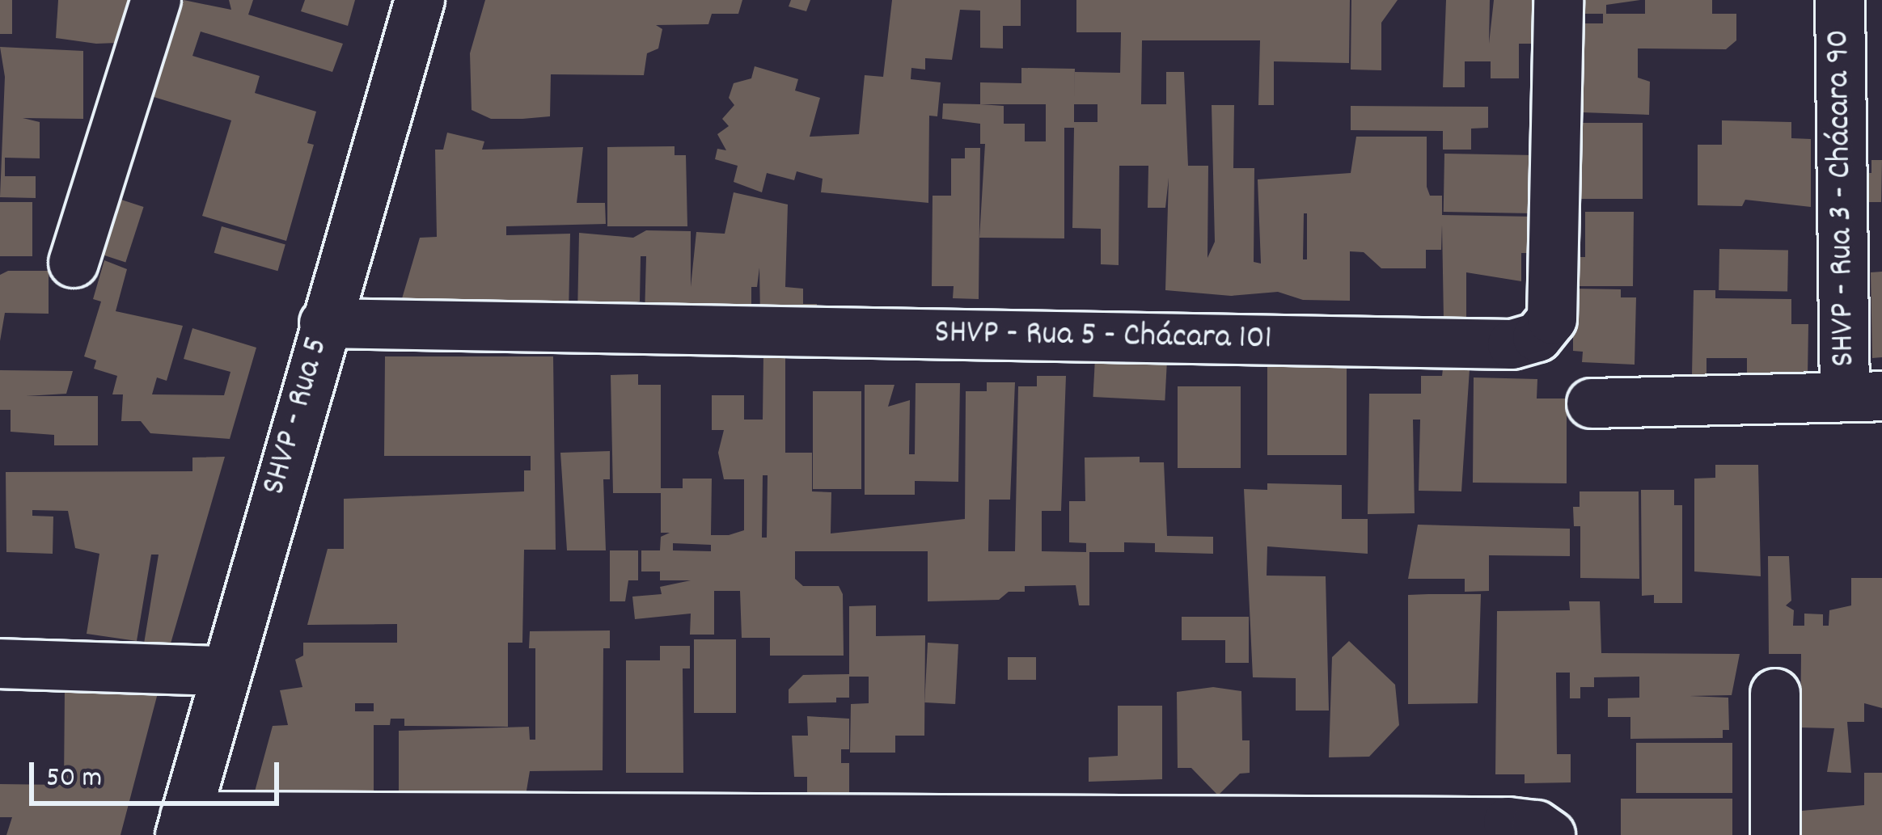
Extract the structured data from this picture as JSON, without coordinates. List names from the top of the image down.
{
  "streets": {
    "street": ["SHVP - Rua 3 - Chácara 90", "SHVP - Rua 5 - Chácara 101", "SHVP - Rua 5"]
  },
  "crossings": [
    ["SHVP - Rua 5 - Chácara 101", "SHVP - Rua 5"]
  ],
  "scale_bar": "50 m"
}
